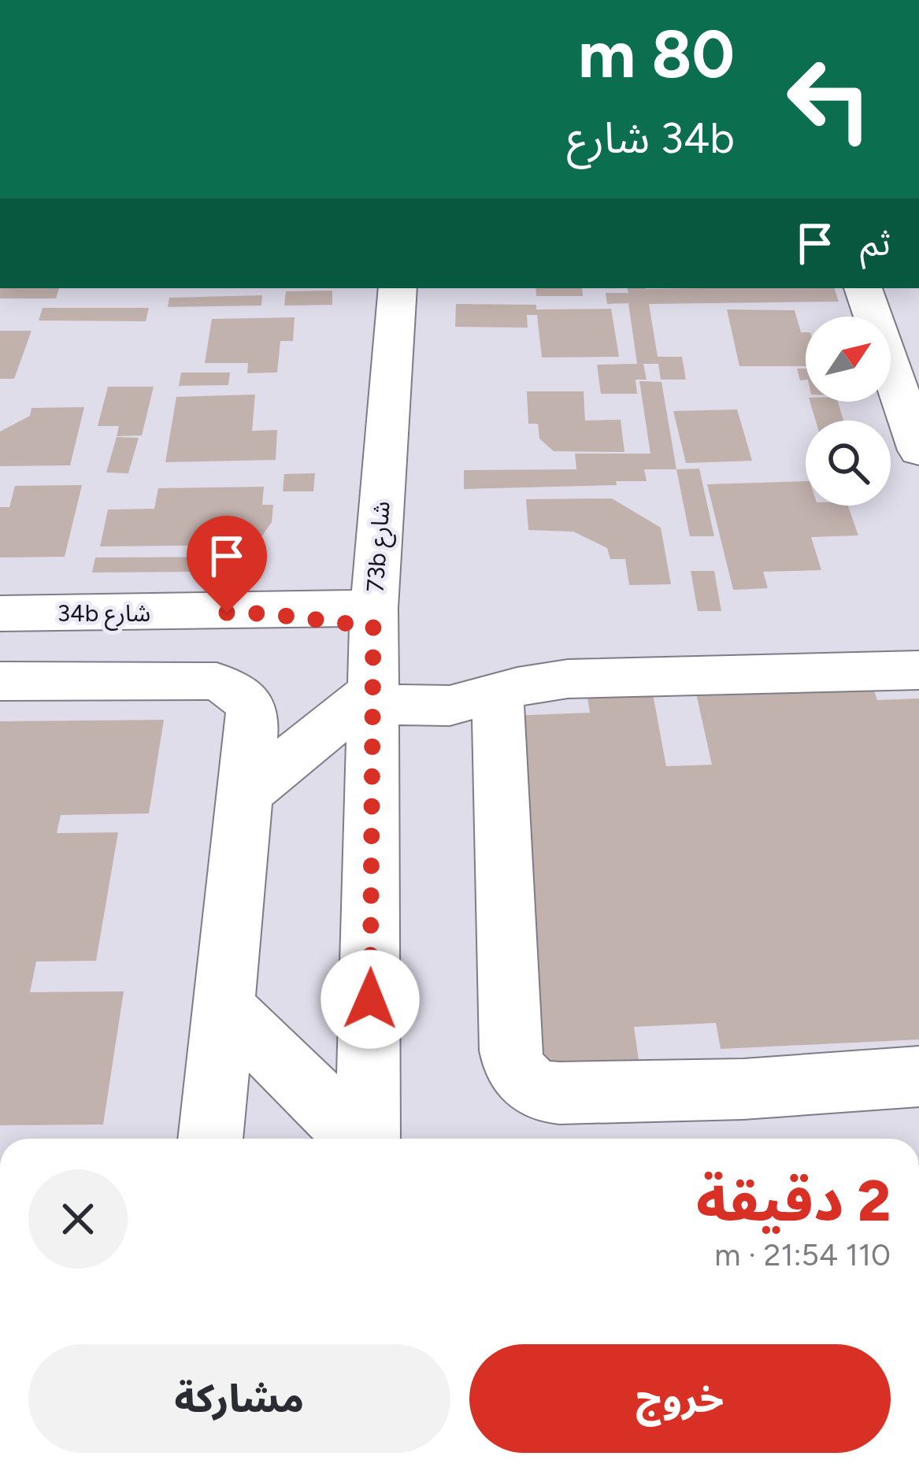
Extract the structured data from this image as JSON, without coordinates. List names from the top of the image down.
{
  "streets": {
    "street": ["73b شارع", "34b شارع"]
  },
  "crossings": [
    ["73b شارع", "34b شارع"]
  ],
  "north": "top right",
  "page": {
    "turn": ["80 m", "34b شارع"],
    "then": "ثم",
    "heading": ["2 دقيقة", "110 m · 21:54"],
    "buttons": ["خروج", "مشاركة"]
  }
}
